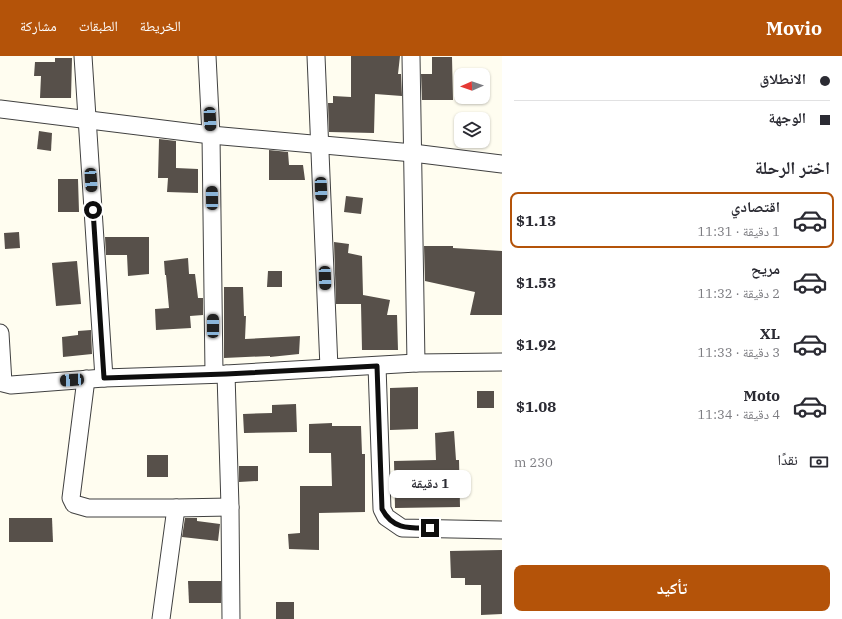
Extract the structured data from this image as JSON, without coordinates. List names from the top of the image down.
{
  "north": "left",
  "page": {
    "header": "Movio",
    "nav": ["الخريطة", "الطبقات", "مشاركة"],
    "banner": ["الانطلاق", "الوجهة"],
    "heading": "اختر الرحلة",
    "list": [
      {
        "name": "اقتصادي",
        "note": "1 دقيقة · 11:31",
        "value": "$1.13"
      },
      {
        "name": "مريح",
        "note": "2 دقيقة · 11:32",
        "value": "$1.53"
      },
      {
        "name": "XL",
        "note": "3 دقيقة · 11:33",
        "value": "$1.92"
      },
      {
        "name": "Moto",
        "note": "4 دقيقة · 11:34",
        "value": "$1.08"
      }
    ],
    "pay": ["نقدًا", "230 m"],
    "bubble": "1 دقيقة",
    "buttons": "تأكيد"
  }
}
